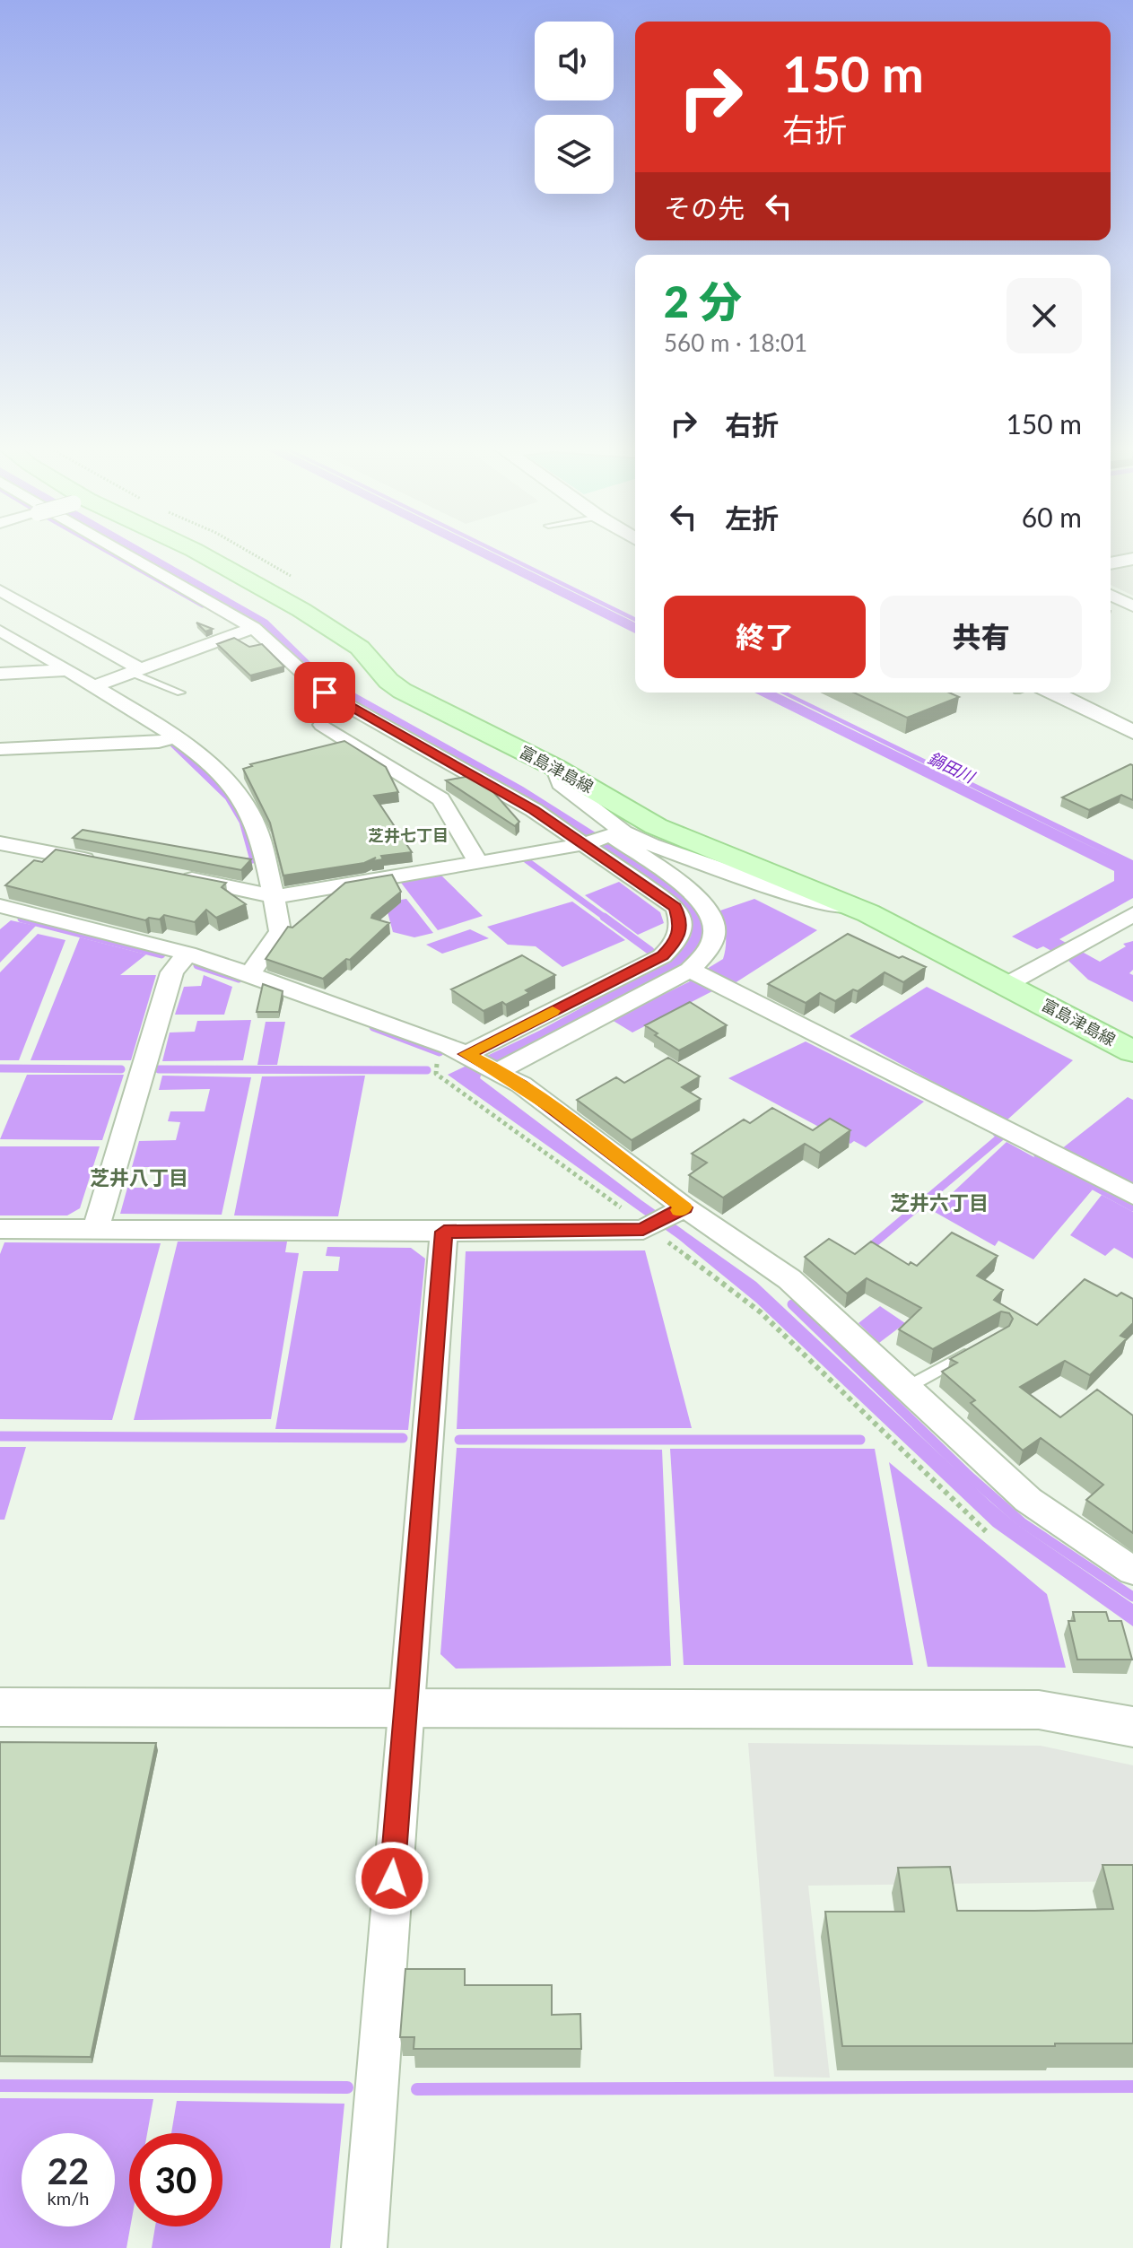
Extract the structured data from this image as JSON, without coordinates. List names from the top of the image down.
{
  "streets": {
    "main road": ["富島津島線"]
  },
  "districts": ["芝井七丁目", "芝井八丁目", "芝井六丁目"],
  "water": ["鍋田川"],
  "page": {
    "turn": ["150 m", "右折"],
    "then": "その先",
    "heading": ["2 分", "560 m · 18:01"],
    "list": [
      {
        "name": "右折",
        "value": "150 m"
      },
      {
        "name": "左折",
        "value": "60 m"
      }
    ],
    "buttons": ["終了", "共有"],
    "speed": "22 km/h",
    "limit": "30"
  }
}
